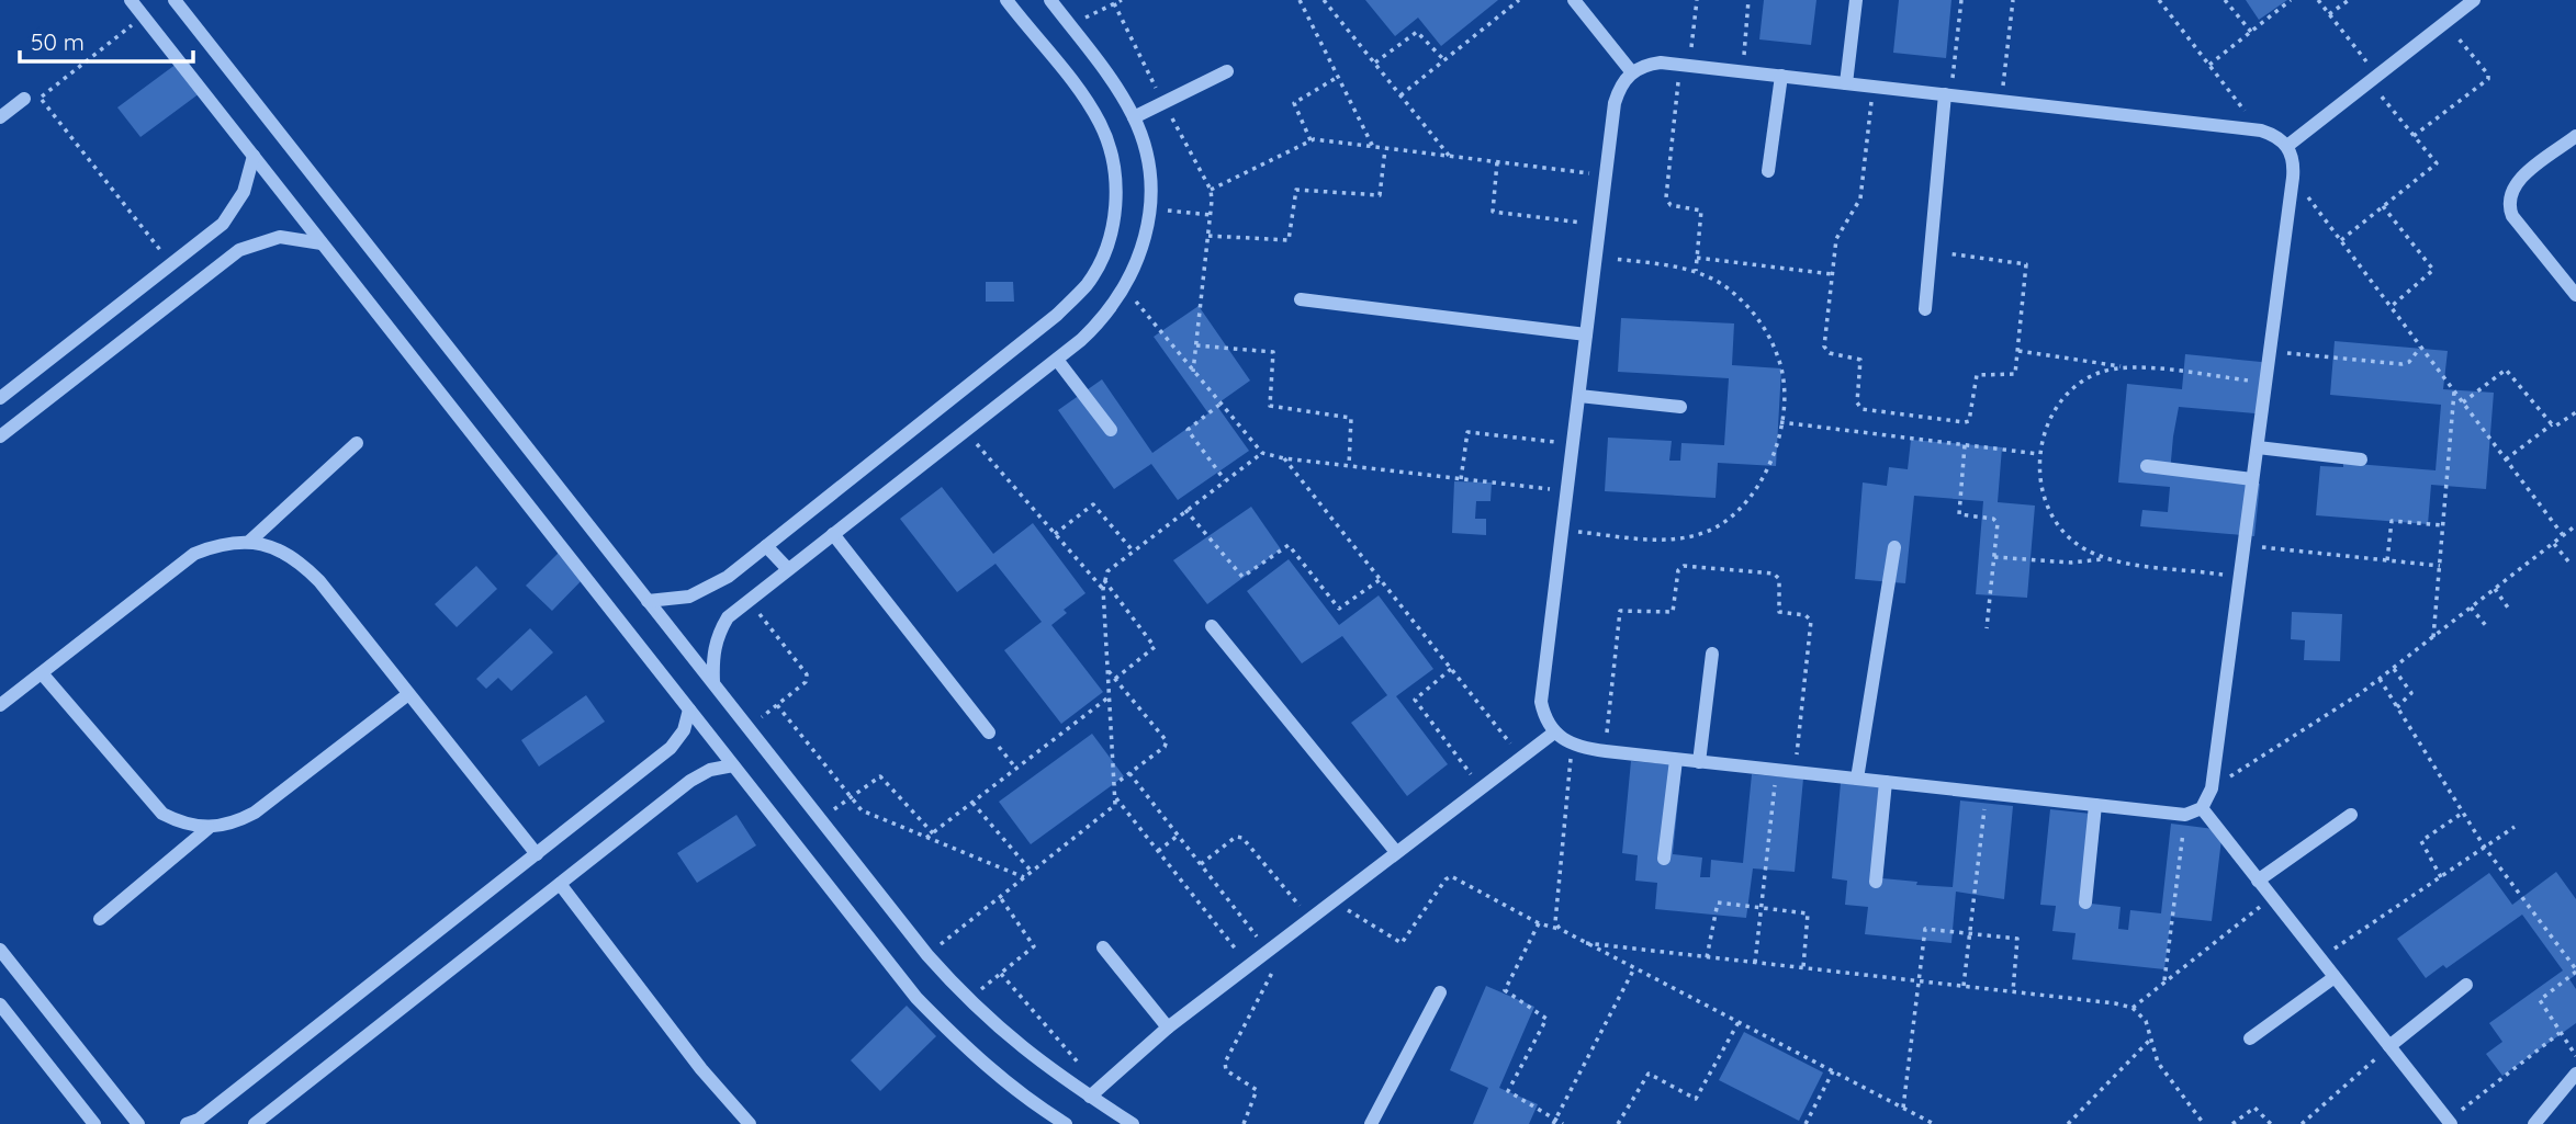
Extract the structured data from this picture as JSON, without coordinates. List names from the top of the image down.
{
  "scale_bar": "50 m"
}
